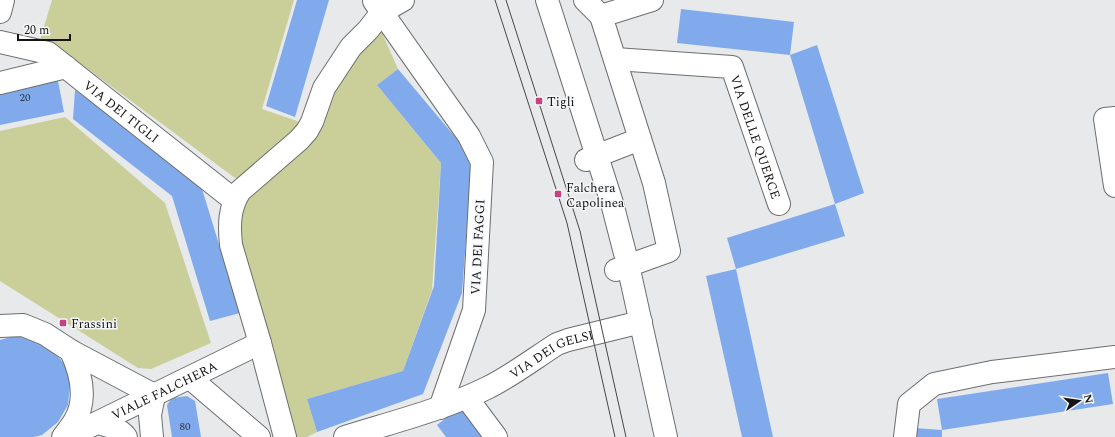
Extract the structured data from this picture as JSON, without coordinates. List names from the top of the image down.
{
  "streets": {
    "street": [
      "VIA DEI TIGLI",
      "VIA DELLE QUERCE",
      "VIA DEI FAGGI",
      "VIA DEI GELSI",
      "VIALE FALCHERA"
    ]
  },
  "crossings": [
    ["VIA DEI FAGGI", "VIA DEI GELSI"]
  ],
  "places": {
    "transit": ["Tigli", "Falchera Capolinea", "Frassini"]
  },
  "house_numbers": ["20", "80"],
  "scale_bar": "20 m",
  "north": "right"
}
